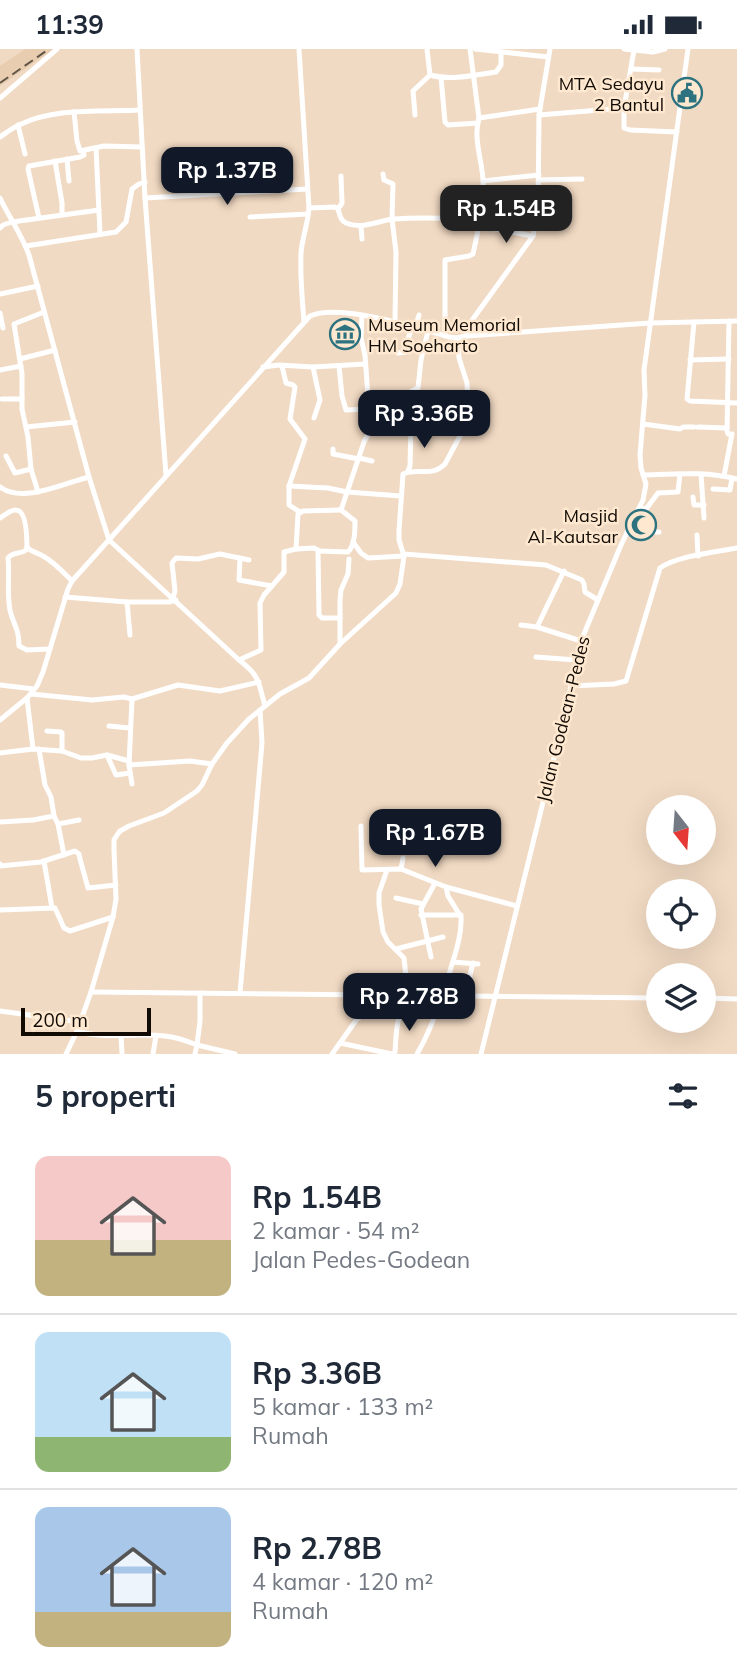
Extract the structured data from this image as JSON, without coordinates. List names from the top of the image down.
{
  "streets": {
    "street": ["Jalan Godean-Pedes"]
  },
  "places": {
    "public building": ["MTA Sedayu 2 Bantul"],
    "museum": ["Museum Memorial HM Soeharto"],
    "mosque": ["Masjid Al-Kautsar"]
  },
  "scale_bar": "200 m",
  "north": "bottom",
  "page": {
    "status": "11:39",
    "price": [
      "Rp 1.37B",
      "Rp 1.54B",
      "Rp 3.36B",
      "Rp 1.67B",
      "Rp 2.78B"
    ],
    "scale": "200 m",
    "heading": "5 properti",
    "list": [
      {
        "name": "Rp 1.54B",
        "note": "2 kamar · 54 m² · Jalan Pedes-Godean"
      },
      {
        "name": "Rp 3.36B",
        "note": "5 kamar · 133 m² · Rumah"
      },
      {
        "name": "Rp 2.78B",
        "note": "4 kamar · 120 m² · Rumah"
      }
    ]
  }
}
